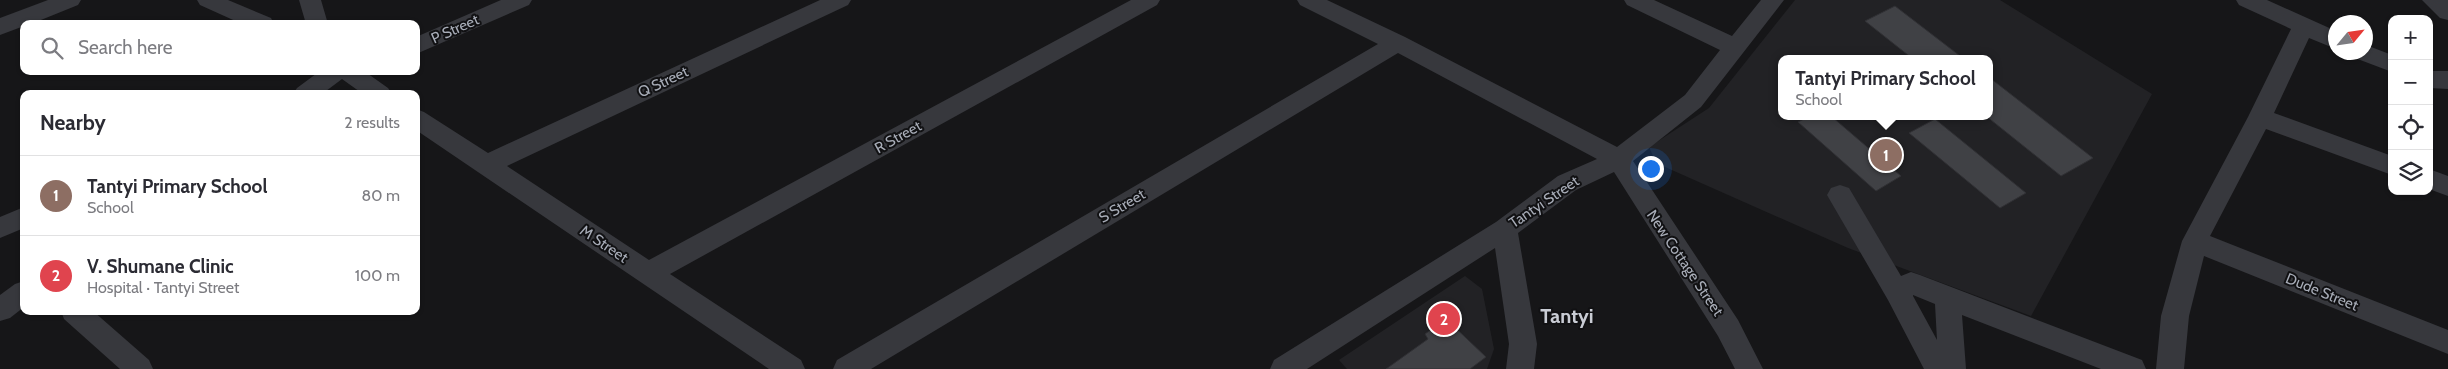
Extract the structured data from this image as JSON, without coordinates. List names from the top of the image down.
{
  "streets": {
    "street": [
      "P Street",
      "Q Street",
      "R Street",
      "Tantyi Street",
      "S Street",
      "M Street",
      "New Cottage Street",
      "Dude Street"
    ]
  },
  "crossings": [
    ["Q Street", "M Street"],
    ["R Street", "M Street"],
    ["Tantyi Street", "New Cottage Street"]
  ],
  "districts": ["Tantyi"],
  "north": "top right",
  "page": {
    "map_buttons": ["+", "−"],
    "search": "Search here",
    "popup": ["Tantyi Primary School", "School"],
    "heading": ["Nearby", "2 results"],
    "pins": ["1", "2"],
    "list": [
      {
        "mark": "1",
        "name": "Tantyi Primary School",
        "note": "School",
        "value": "80 m"
      },
      {
        "mark": "2",
        "name": "V. Shumane Clinic",
        "note": "Hospital · Tantyi Street",
        "value": "100 m"
      }
    ]
  }
}
